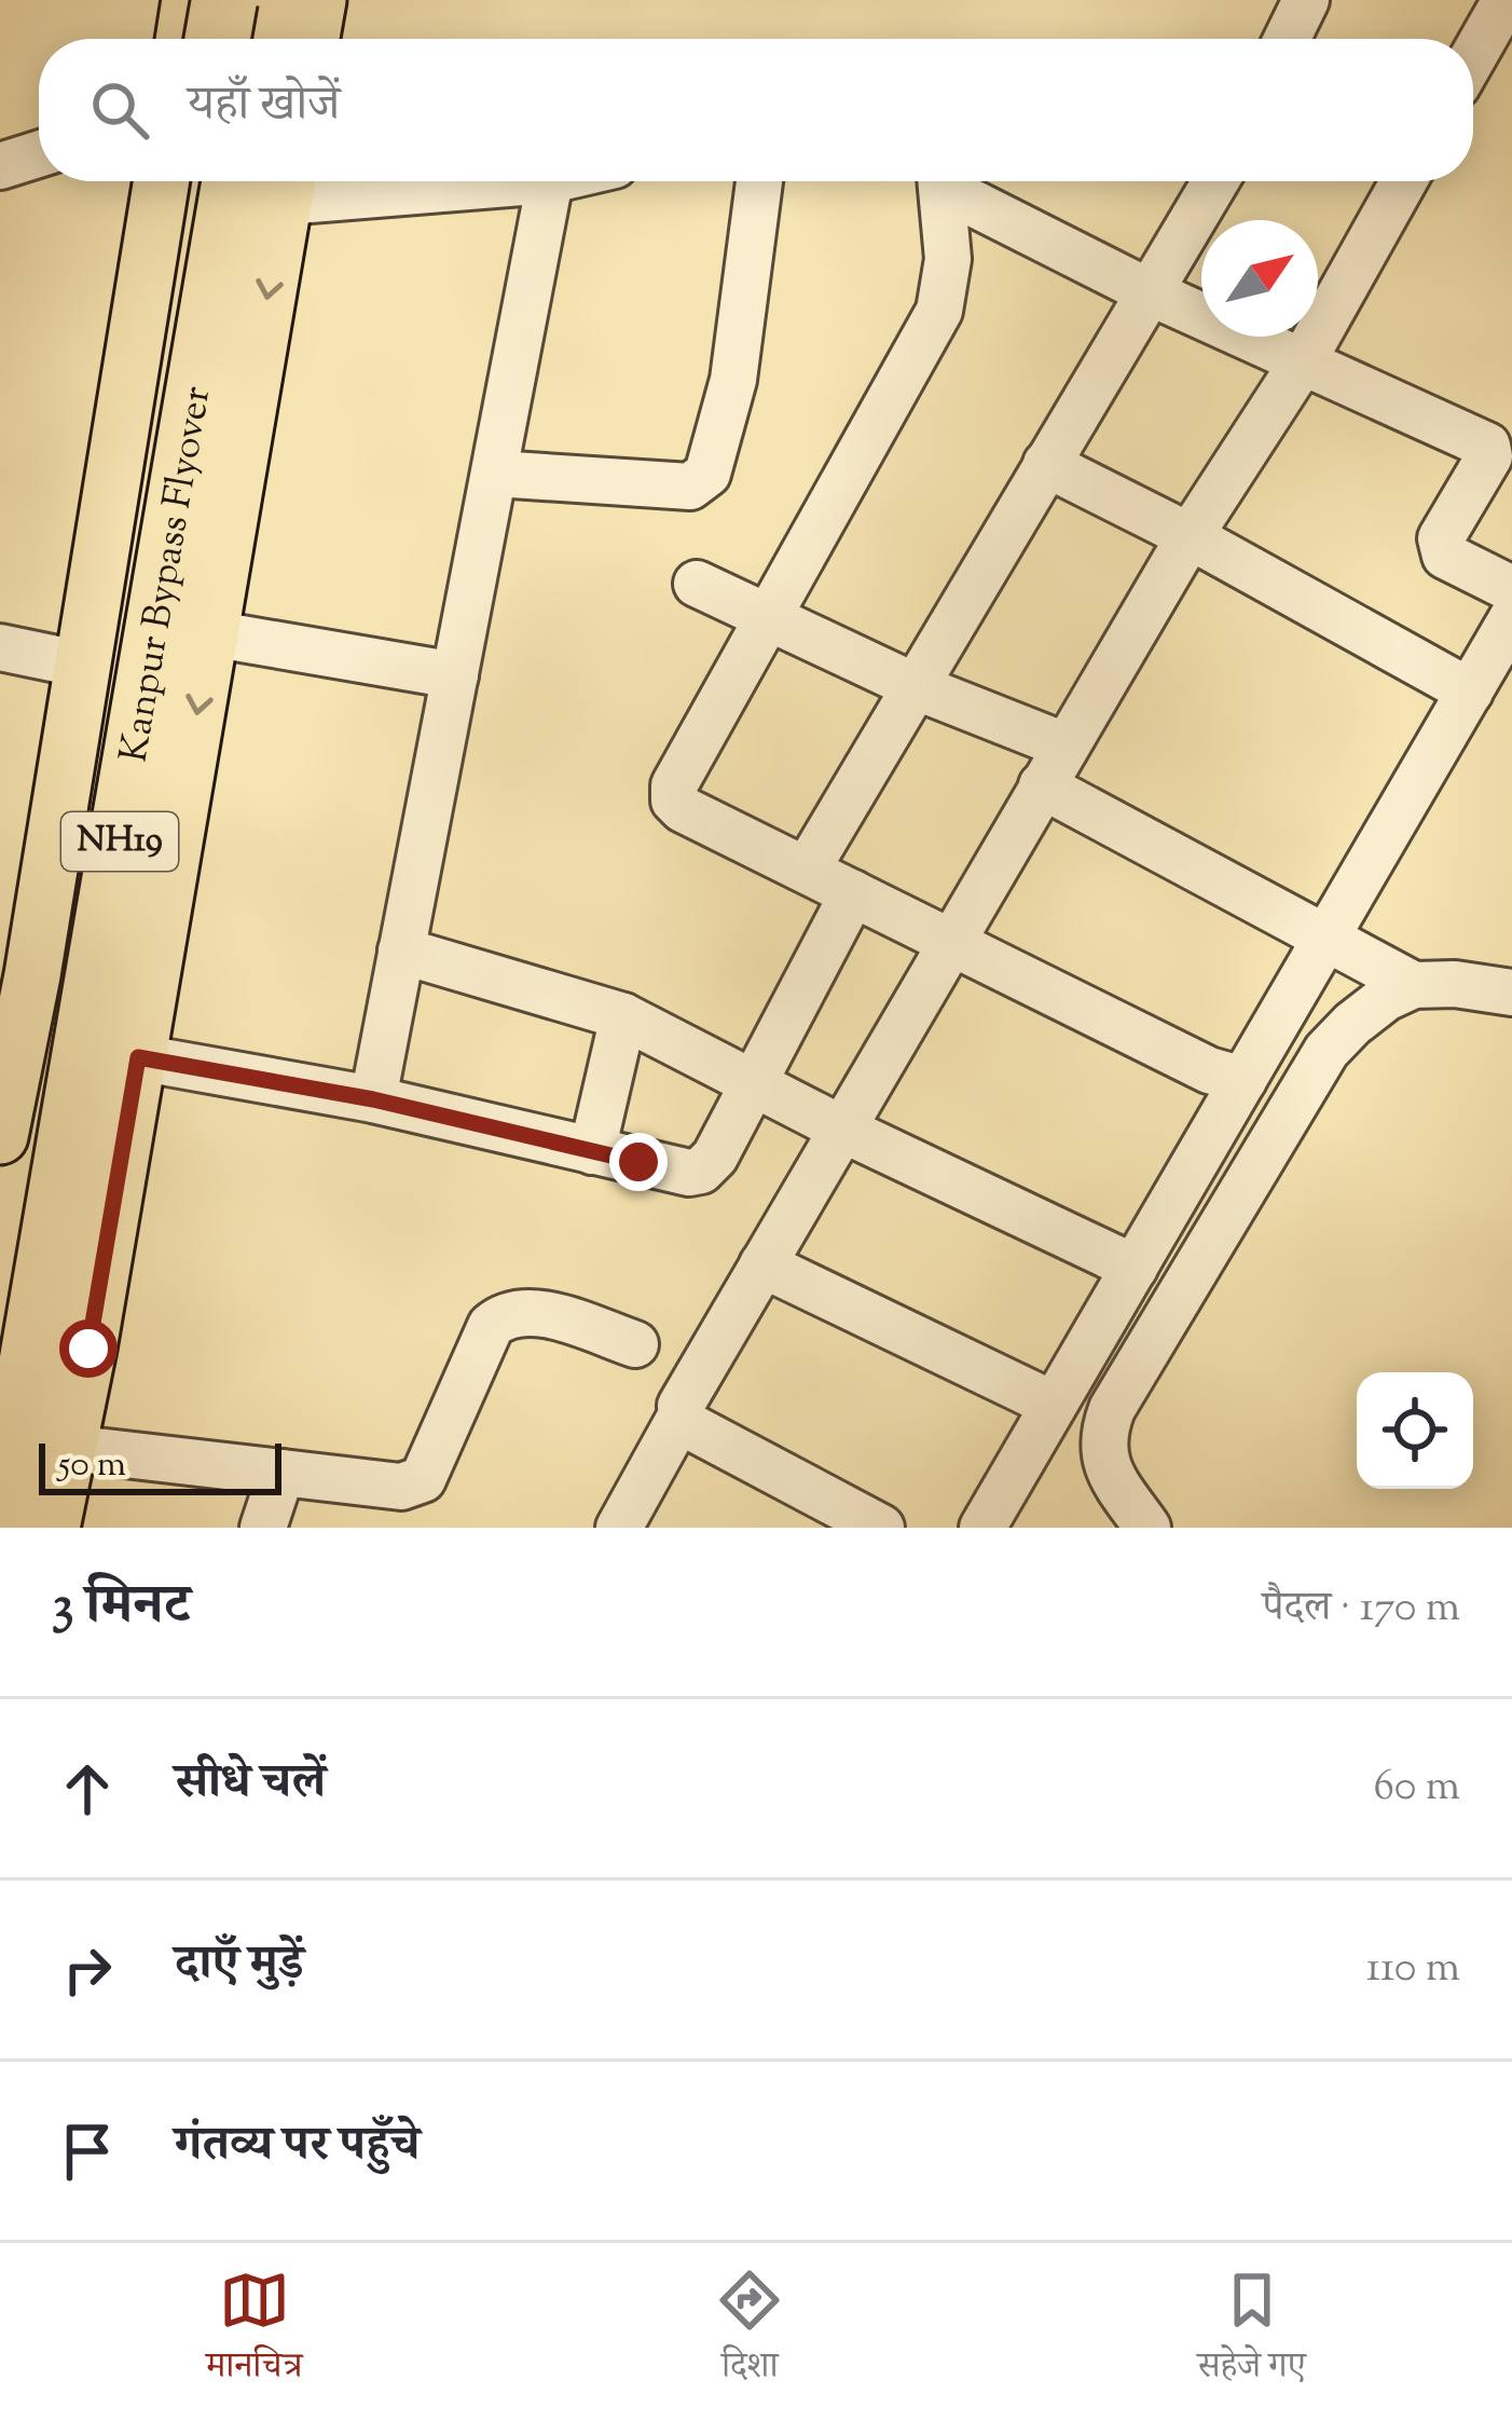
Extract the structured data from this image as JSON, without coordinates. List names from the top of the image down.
{
  "streets": {
    "highway": ["Kanpur Bypass Flyover", "NH19"]
  },
  "scale_bar": "50 m",
  "north": "top right",
  "page": {
    "search": "यहाँ खोजें",
    "scale": "50 m",
    "heading": ["3 मिनट", "पैदल · 170 m"],
    "list": [
      ["सीधे चलें", "60 m"],
      ["दाएँ मुड़ें", "110 m"],
      "गंतव्य पर पहुँचे"
    ],
    "nav": ["मानचित्र", "दिशा", "सहेजे गए"]
  }
}
